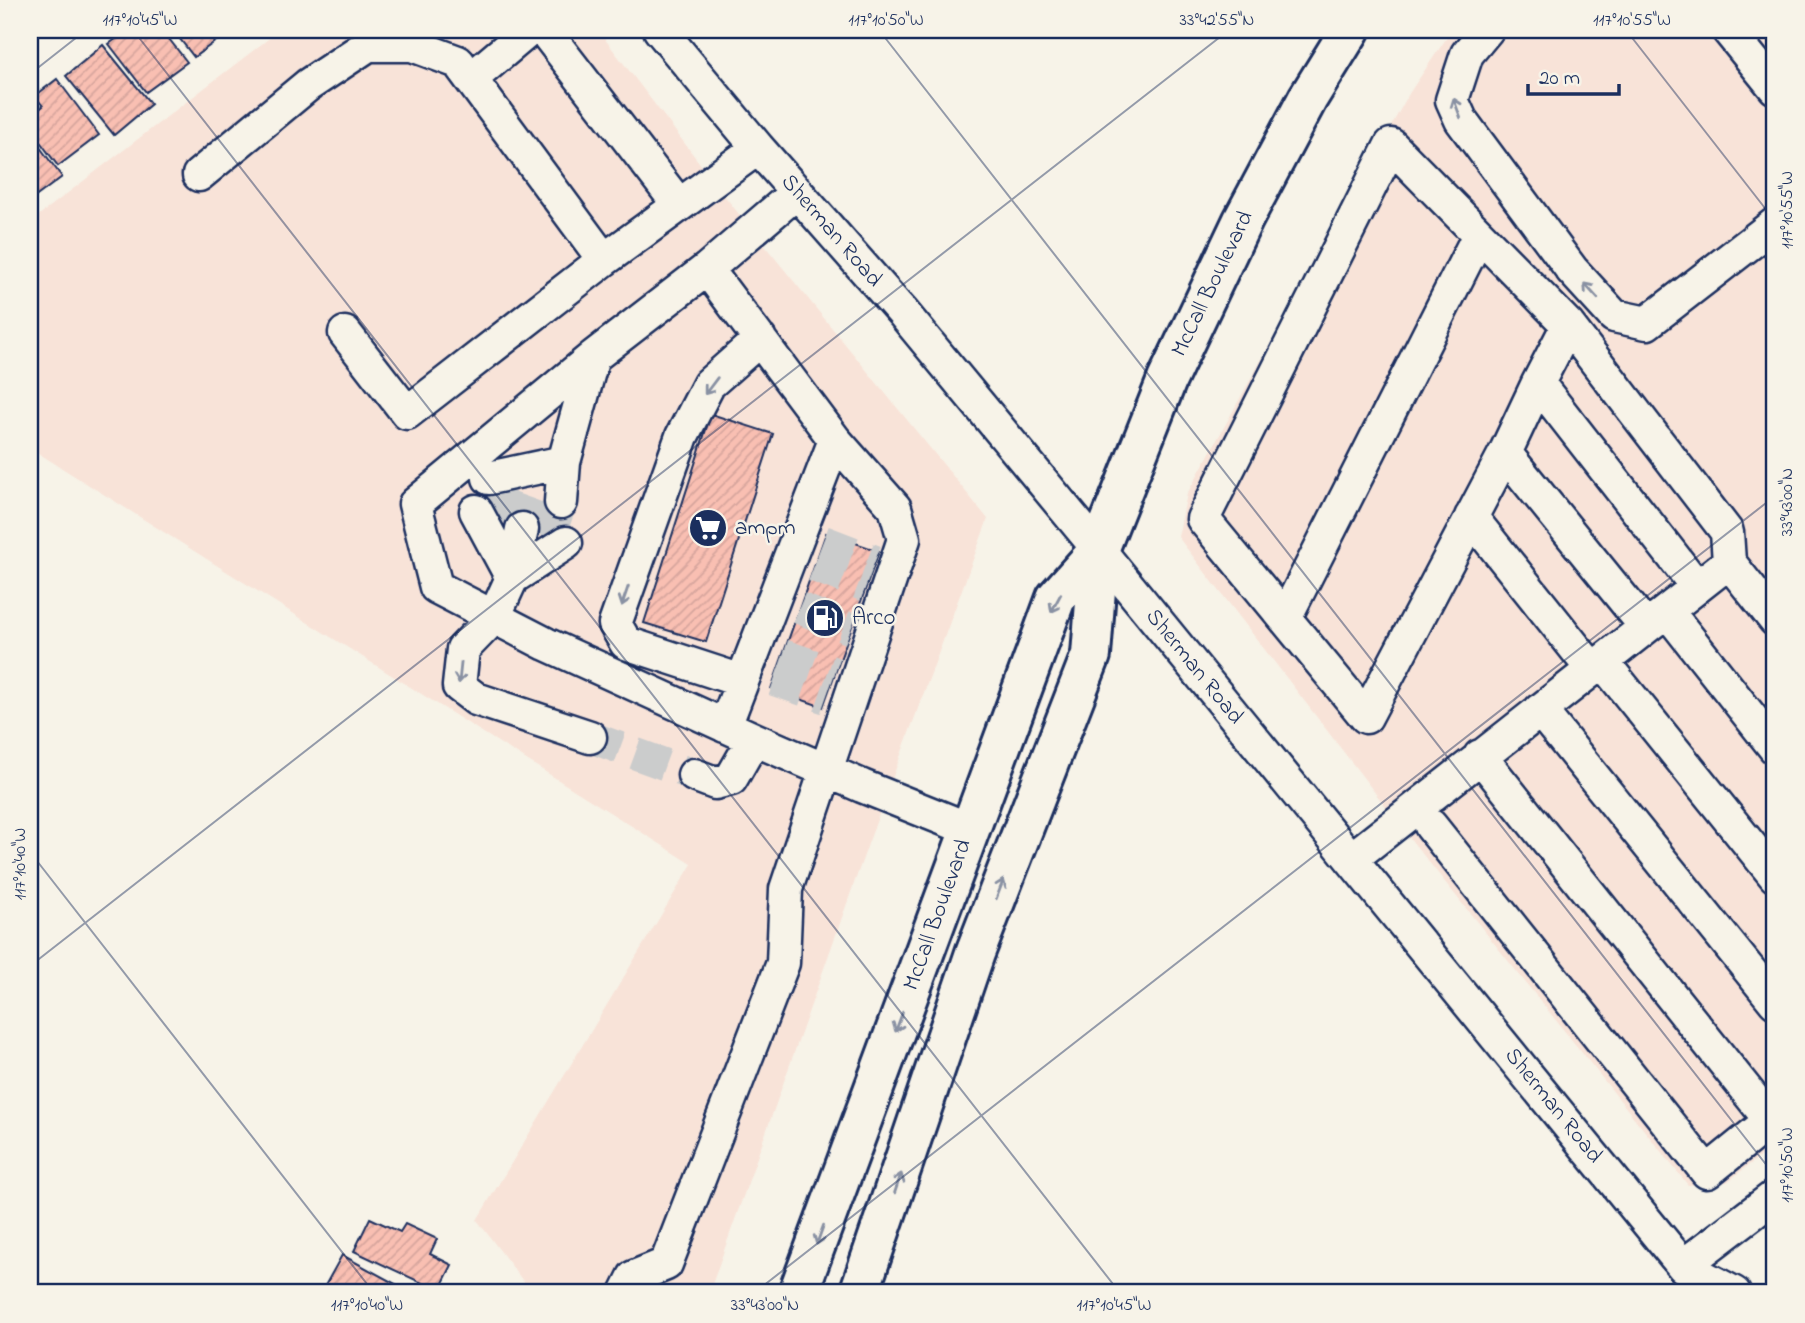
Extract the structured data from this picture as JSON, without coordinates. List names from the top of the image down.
{
  "streets": {
    "main road": ["McCall Boulevard"],
    "street": ["Sherman Road"]
  },
  "crossings": [
    ["Sherman Road", "McCall Boulevard"]
  ],
  "places": {
    "supermarket": ["ampm"],
    "fuel station": ["Arco"]
  },
  "scale_bar": "20 m",
  "coordinates": [
    "117°10'45\"W",
    "117°10'50\"W",
    "33°42'55\"N",
    "117°10'55\"W",
    "33°43'00\"N",
    "117°10'40\"W"
  ]
}
